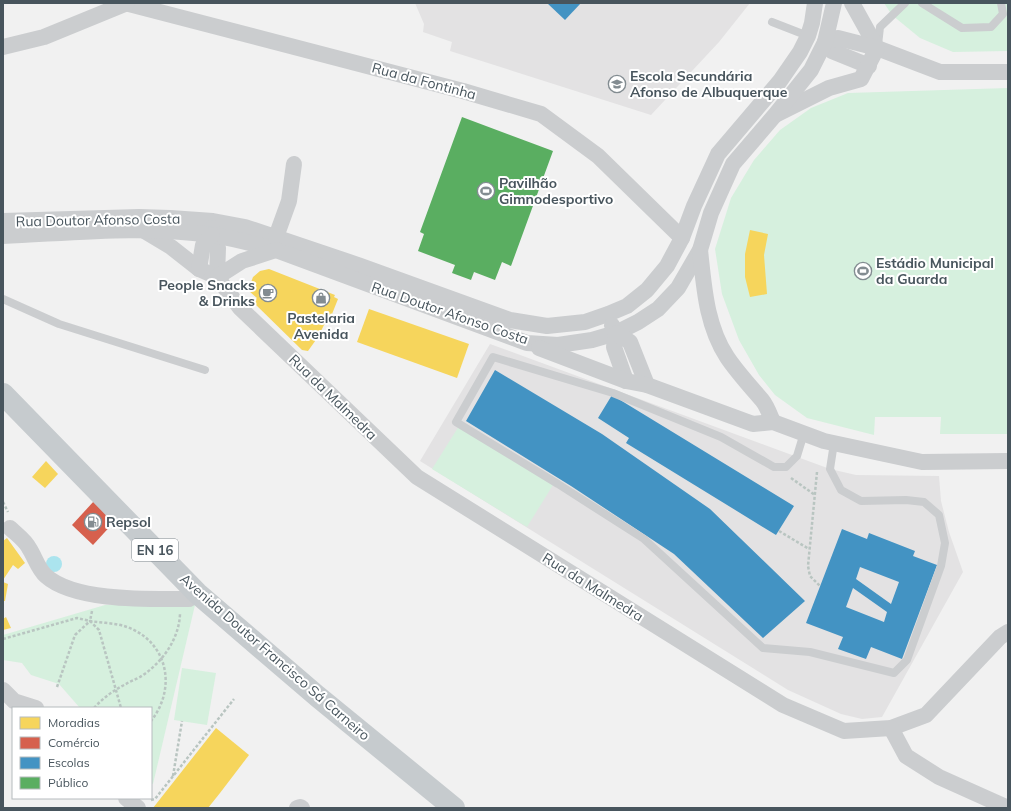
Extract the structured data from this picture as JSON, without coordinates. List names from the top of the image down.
{
  "streets": {
    "main road": ["EN 16", "Avenida Doutor Francisco Sá Carneiro"],
    "street": ["Rua da Fontinha", "Rua Doutor Afonso Costa", "Rua da Malmedra"]
  },
  "crossings": [
    ["Rua da Fontinha", "Rua Doutor Afonso Costa"],
    ["Rua Doutor Afonso Costa", "Rua da Malmedra"]
  ],
  "places": {
    "school or university": ["Escola Secundária Afonso de Albuquerque"],
    "sports": ["Pavilhão Gimnodesportivo", "Estádio Municipal da Guarda"],
    "cafe": ["People Snacks & Drinks"],
    "shop": ["Pastelaria Avenida"],
    "fuel station": ["Repsol"]
  },
  "legend": [
    "Moradias",
    "Comércio",
    "Escolas",
    "Público"
  ]
}
